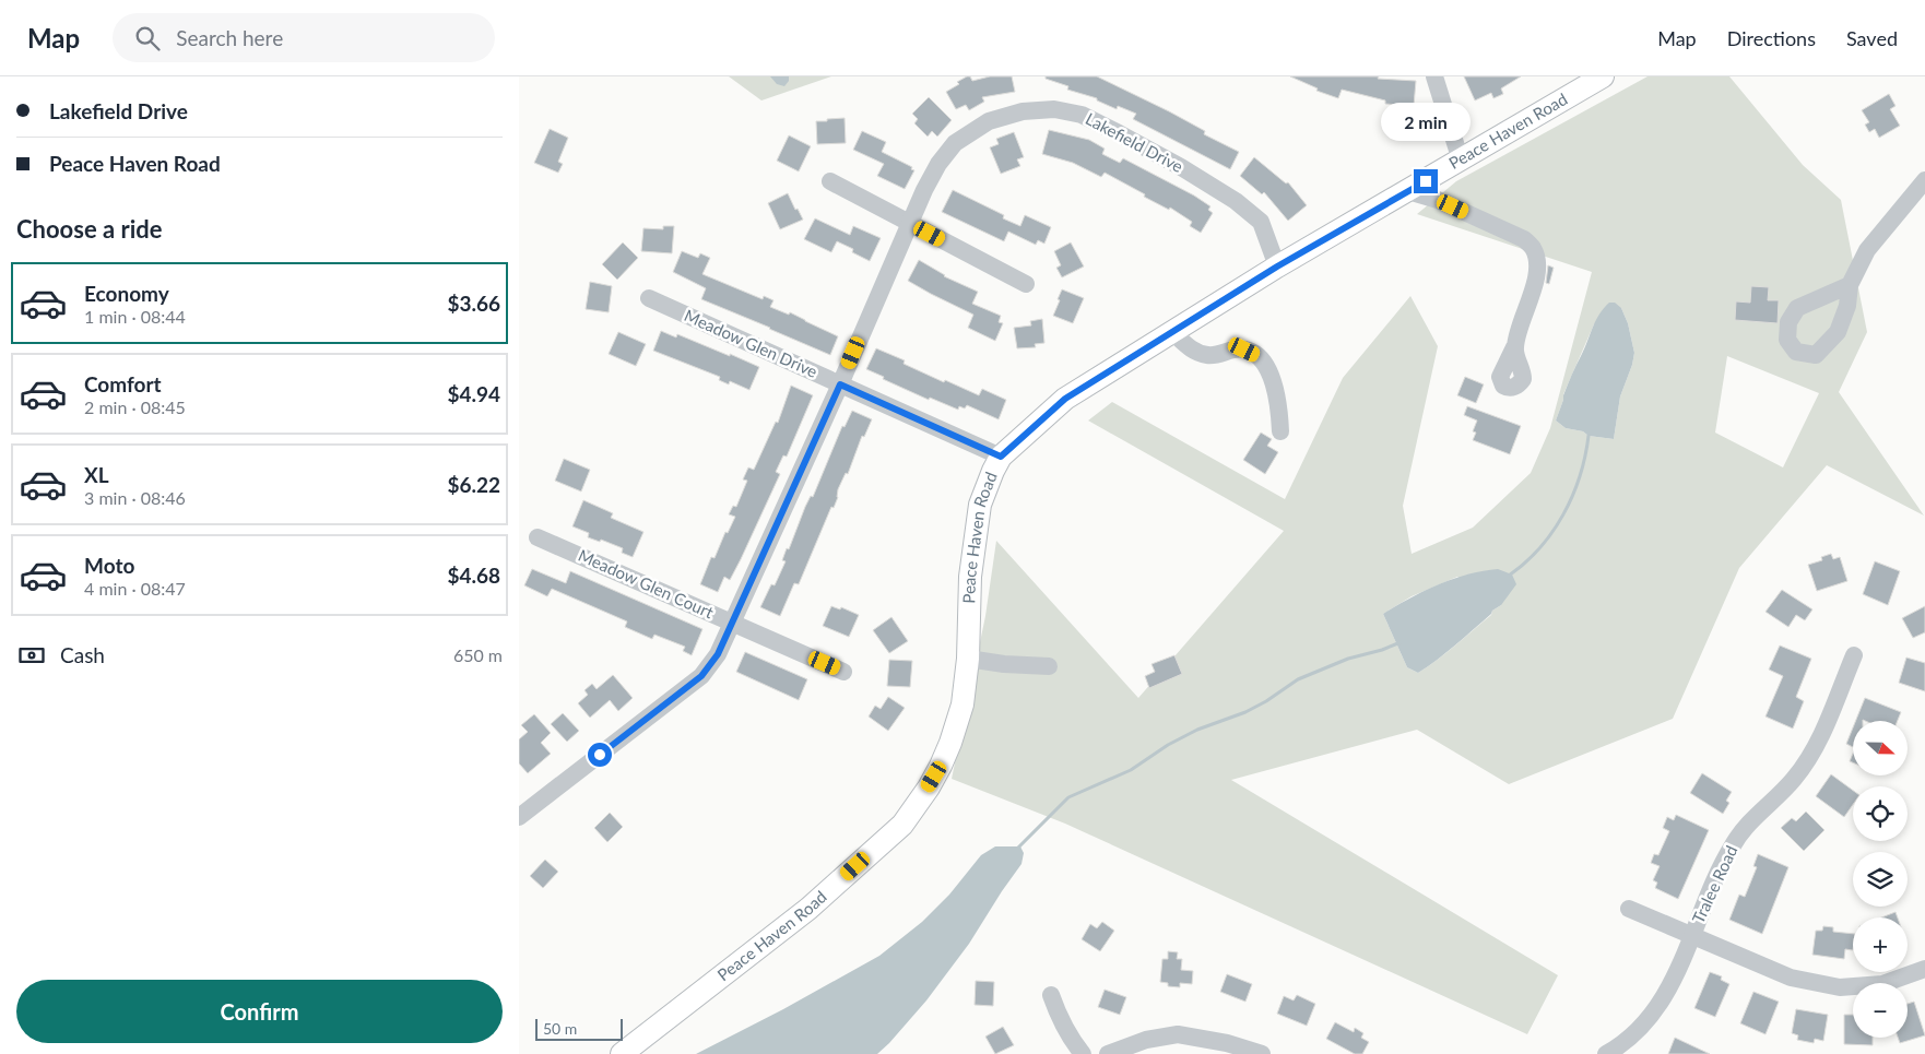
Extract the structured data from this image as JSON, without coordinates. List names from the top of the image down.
{
  "streets": {
    "main road": ["Peace Haven Road"],
    "street": [
      "Lakefield Drive",
      "Meadow Glen Drive",
      "Meadow Glen Court",
      "Tralee Road"
    ]
  },
  "crossings": [
    ["Peace Haven Road", "Lakefield Drive"],
    ["Peace Haven Road", "Meadow Glen Drive"],
    ["Lakefield Drive", "Meadow Glen Drive"],
    ["Lakefield Drive", "Meadow Glen Court"]
  ],
  "scale_bar": "50 m",
  "north": "right",
  "page": {
    "header": "Map",
    "search": "Search here",
    "nav": ["Map", "Directions", "Saved"],
    "banner": ["Lakefield Drive", "Peace Haven Road"],
    "bubble": "2 min",
    "heading": "Choose a ride",
    "list": [
      {
        "name": "Economy",
        "note": "1 min · 08:44",
        "value": "$3.66"
      },
      {
        "name": "Comfort",
        "note": "2 min · 08:45",
        "value": "$4.94"
      },
      {
        "name": "XL",
        "note": "3 min · 08:46",
        "value": "$6.22"
      },
      {
        "name": "Moto",
        "note": "4 min · 08:47",
        "value": "$4.68"
      }
    ],
    "pay": ["Cash", "650 m"],
    "map_buttons": ["+", "−"],
    "buttons": "Confirm",
    "scale": "50 m"
  }
}
